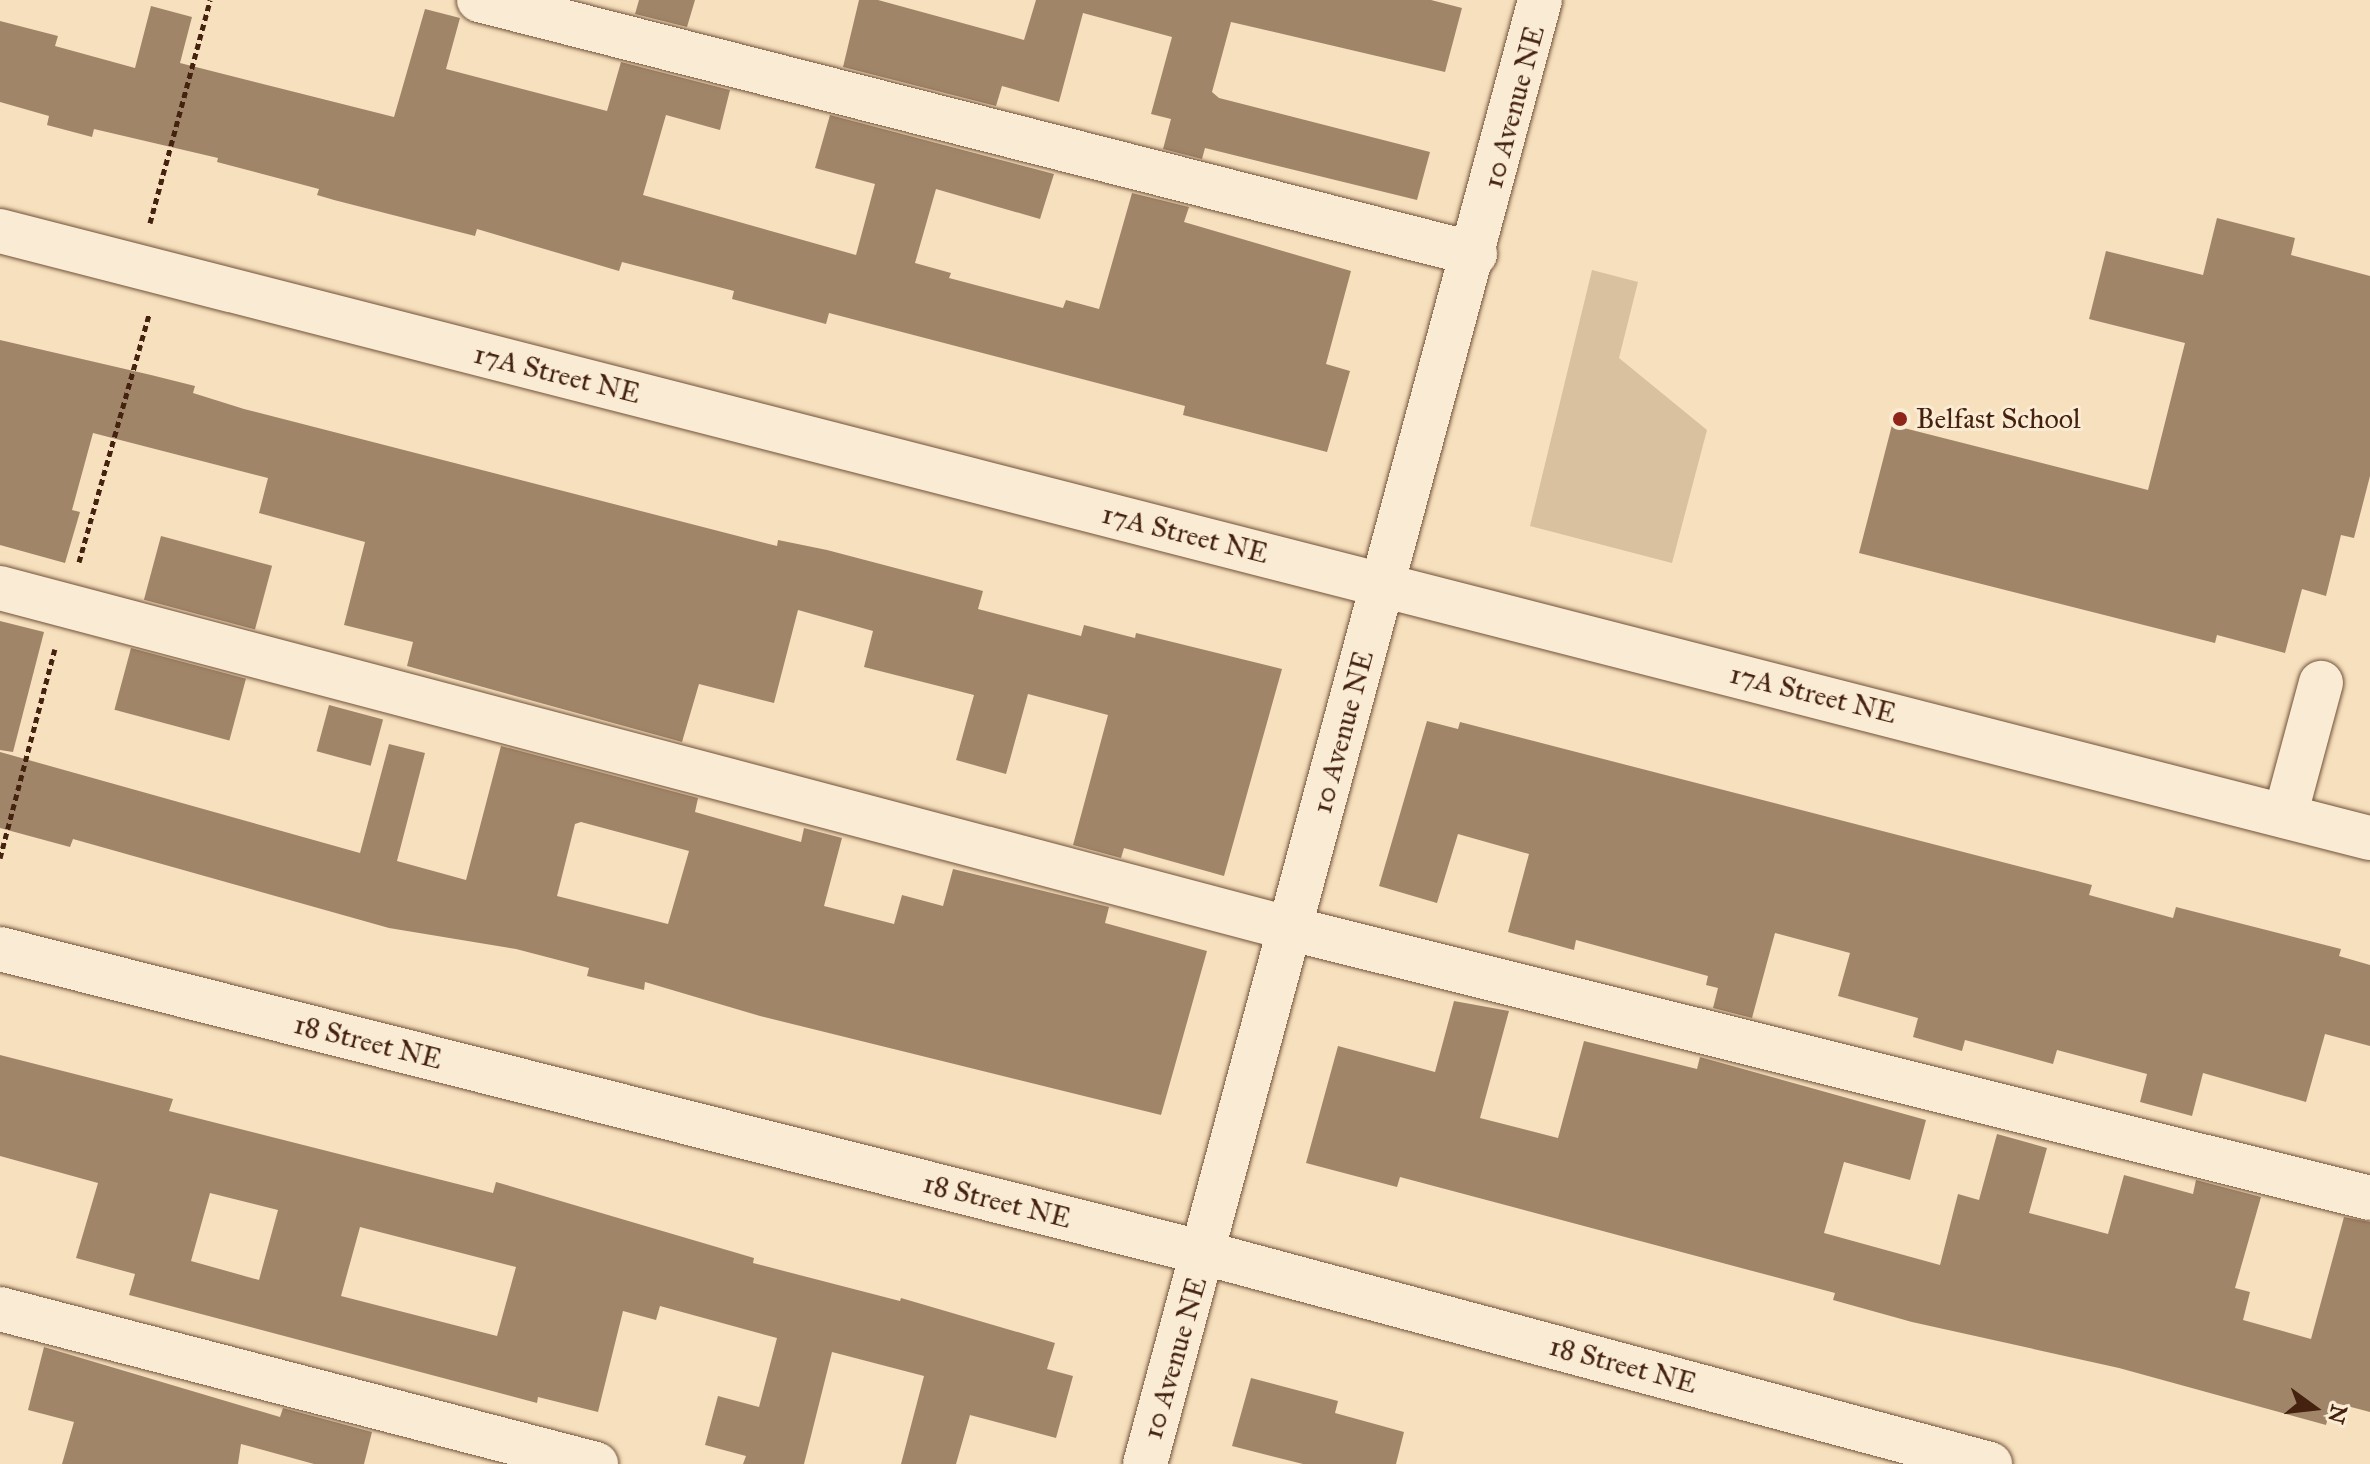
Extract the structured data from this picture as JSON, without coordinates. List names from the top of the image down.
{
  "streets": {
    "street": ["10 Avenue NE", "17A Street NE", "18 Street NE"]
  },
  "crossings": [
    ["10 Avenue NE", "17A Street NE"],
    ["10 Avenue NE", "18 Street NE"]
  ],
  "places": ["Belfast School"],
  "north": "right"
}
